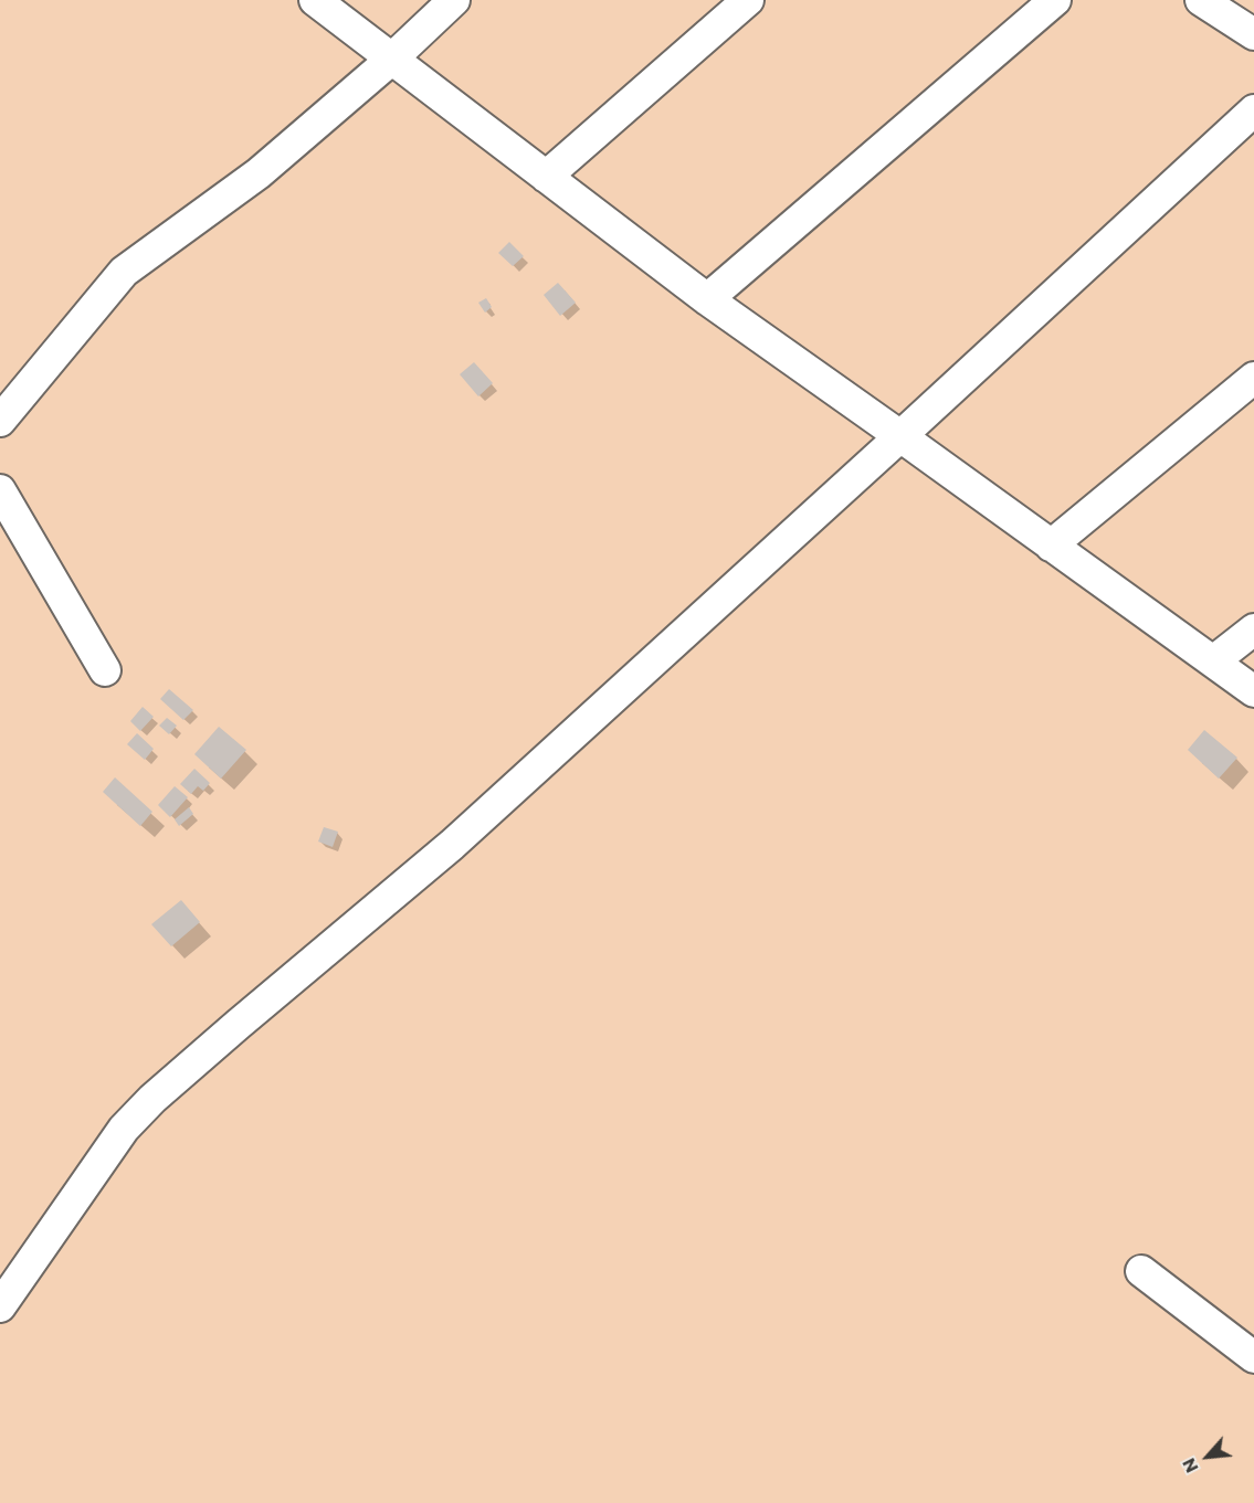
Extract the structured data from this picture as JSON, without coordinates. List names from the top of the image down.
{
  "north": "bottom left"
}
